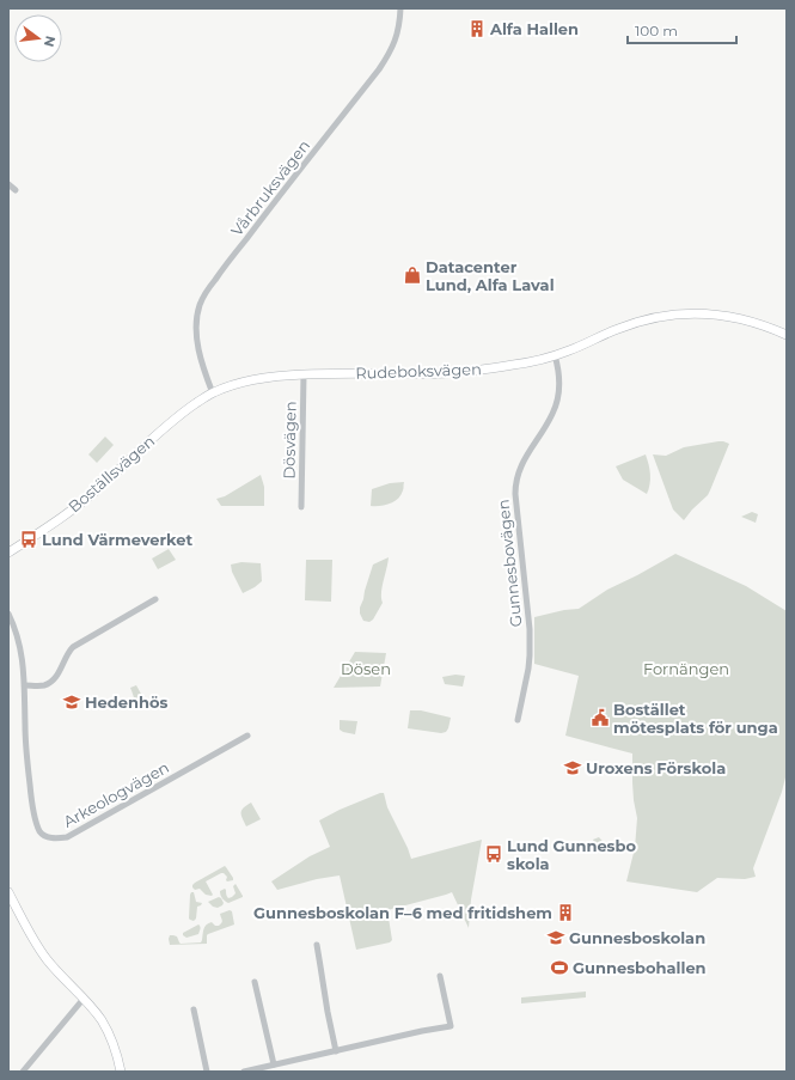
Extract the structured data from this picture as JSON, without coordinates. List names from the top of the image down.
{
  "streets": {
    "street": [
      "Vårbruksvägen",
      "Rudeboksvägen",
      "Dösvägen",
      "Boställsvägen",
      "Gunnesbovägen",
      "Arkeologvägen"
    ]
  },
  "crossings": [
    ["Vårbruksvägen", "Rudeboksvägen"],
    ["Vårbruksvägen", "Boställsvägen"],
    ["Rudeboksvägen", "Dösvägen"],
    ["Rudeboksvägen", "Boställsvägen"],
    ["Rudeboksvägen", "Gunnesbovägen"]
  ],
  "parks": ["Dösen", "Fornängen"],
  "places": {
    "building": ["Alfa Hallen", "Gunnesboskolan F–6 med fritidshem"],
    "shop": ["Datacenter Lund, Alfa Laval"],
    "bus stop": ["Lund Värmeverket", "Lund Gunnesbo skola"],
    "school or university": ["Hedenhös", "Uroxens Förskola", "Gunnesboskolan"],
    "public building": ["Bostället mötesplats för unga"],
    "sports": ["Gunnesbohallen"]
  },
  "scale_bar": "100 m",
  "north": "right"
}
